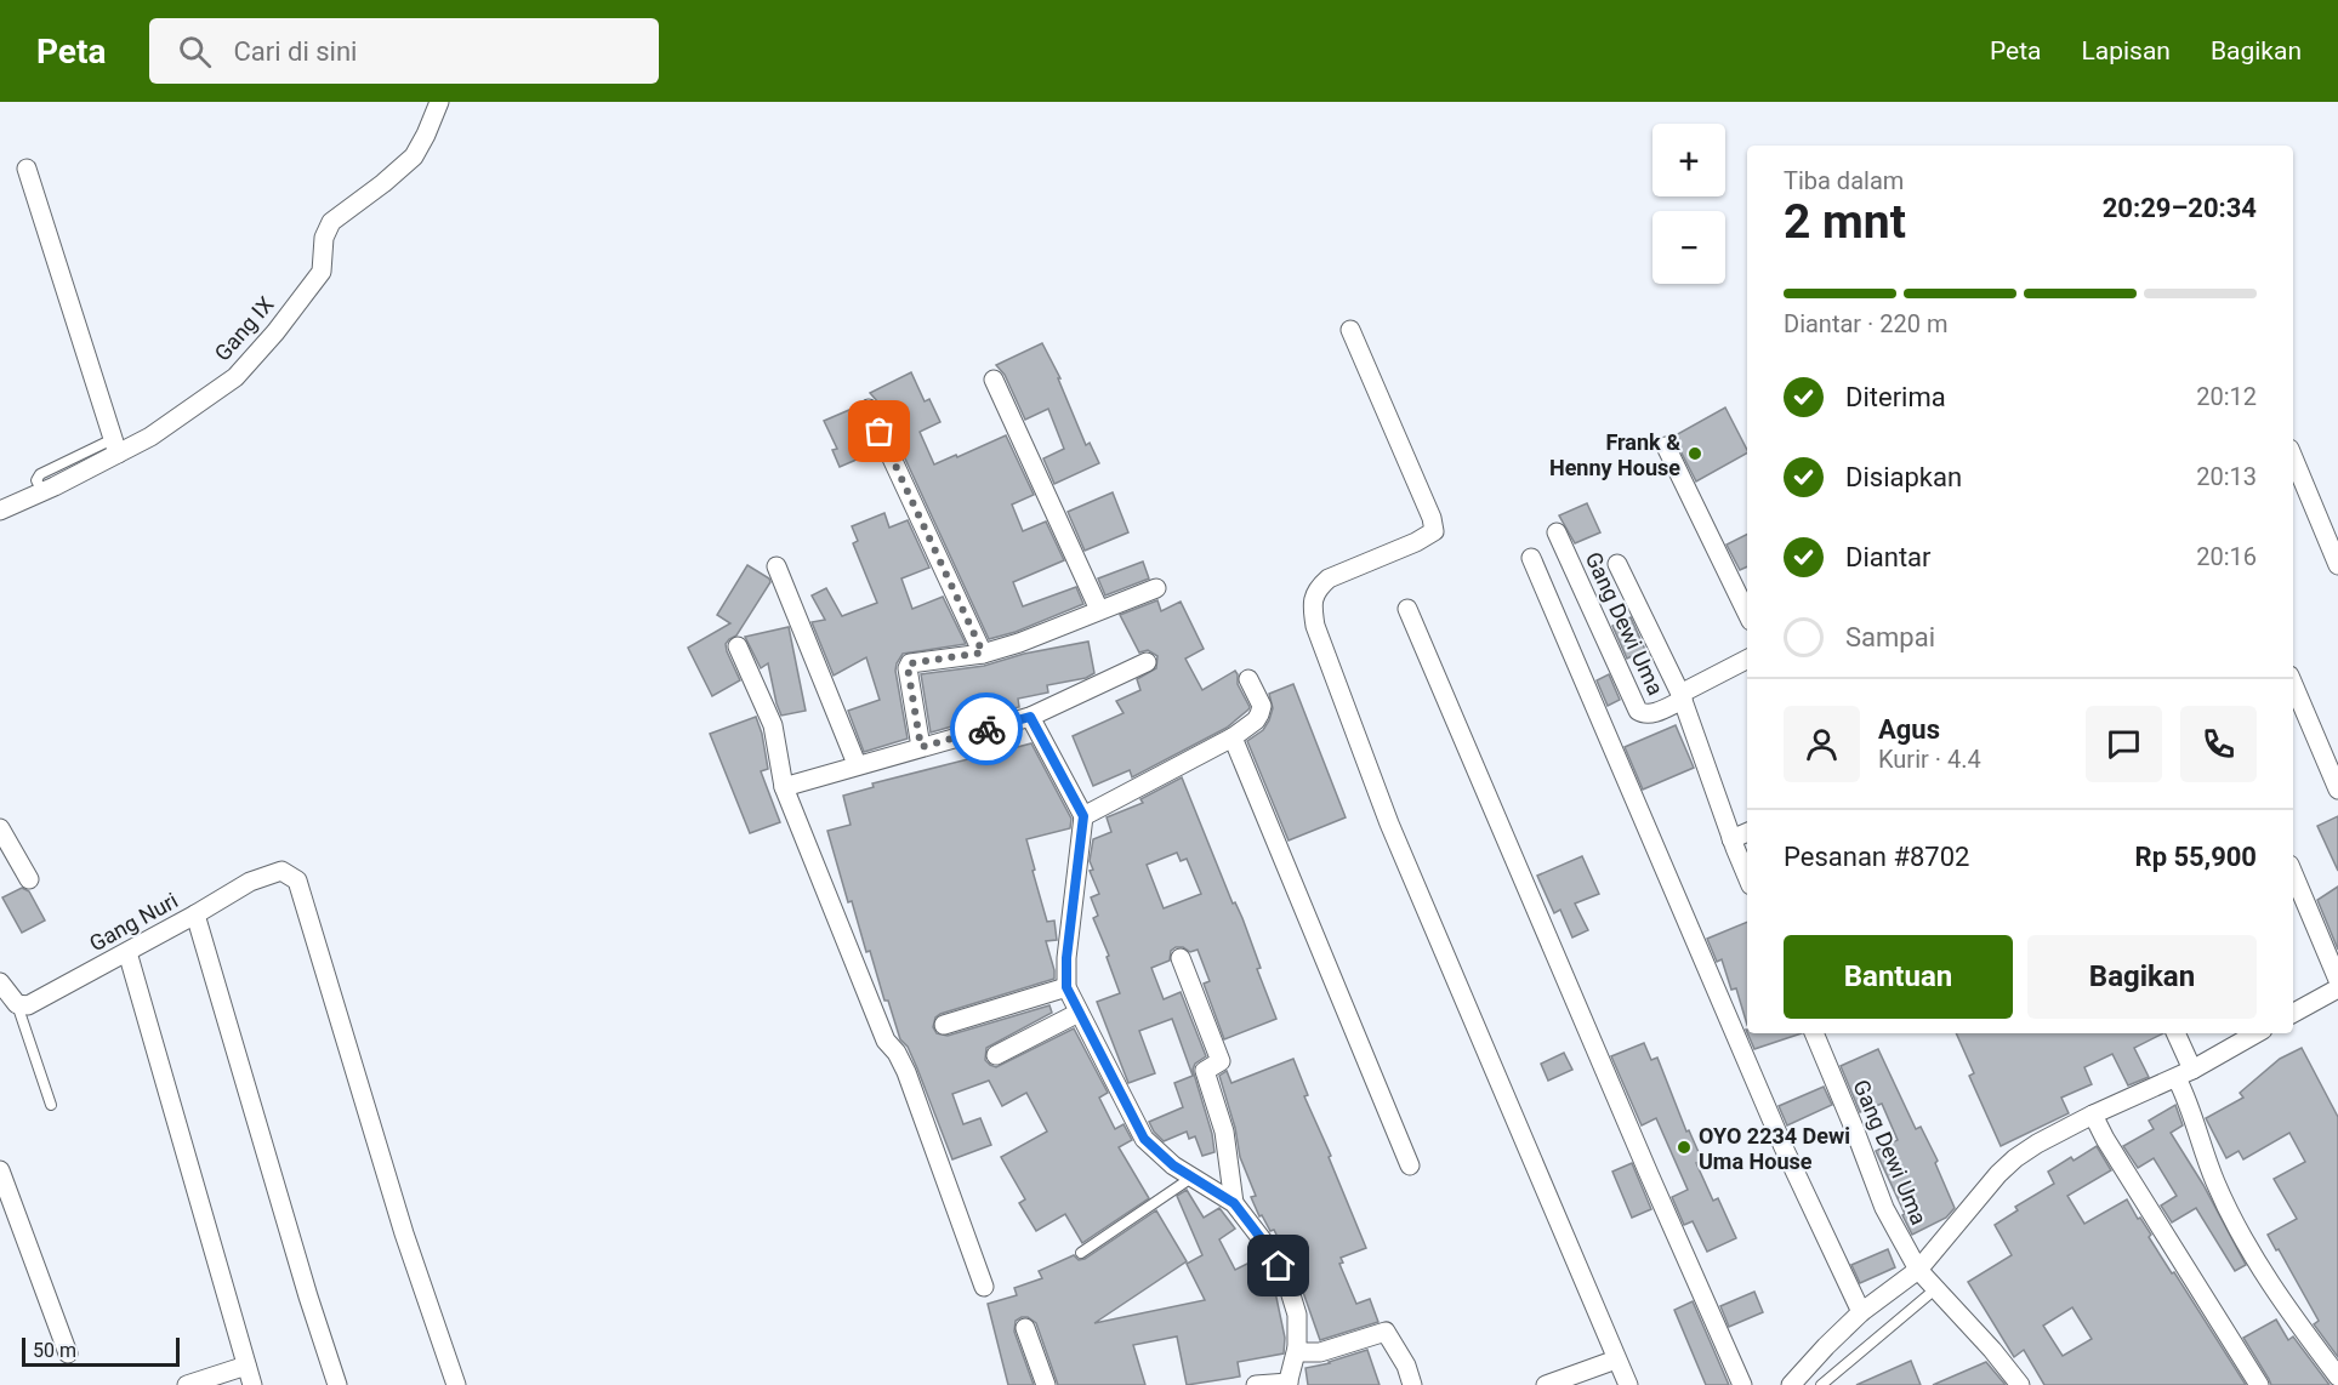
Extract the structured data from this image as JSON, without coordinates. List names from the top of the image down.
{
  "streets": {
    "street": ["Gang IX", "Gang Dewi Uma", "Gang Nuri"]
  },
  "places": ["Frank & Henny House", "OYO 2234 Dewi Uma House"],
  "scale_bar": "50 m",
  "page": {
    "header": "Peta",
    "search": "Cari di sini",
    "nav": ["Peta", "Lapisan", "Bagikan"],
    "map_buttons": ["+", "−"],
    "heading": ["2 mnt", "Tiba dalam", "20:29–20:34"],
    "panel": [
      "Agus",
      "Kurir · 4.4",
      "Pesanan #8702",
      "Rp 55,900"
    ],
    "bar": "Diantar · 220 m",
    "list": [
      ["Diterima", "20:12"],
      ["Disiapkan", "20:13"],
      ["Diantar", "20:16"],
      "Sampai"
    ],
    "buttons": ["Bantuan", "Bagikan"],
    "scale": "50 m"
  }
}
